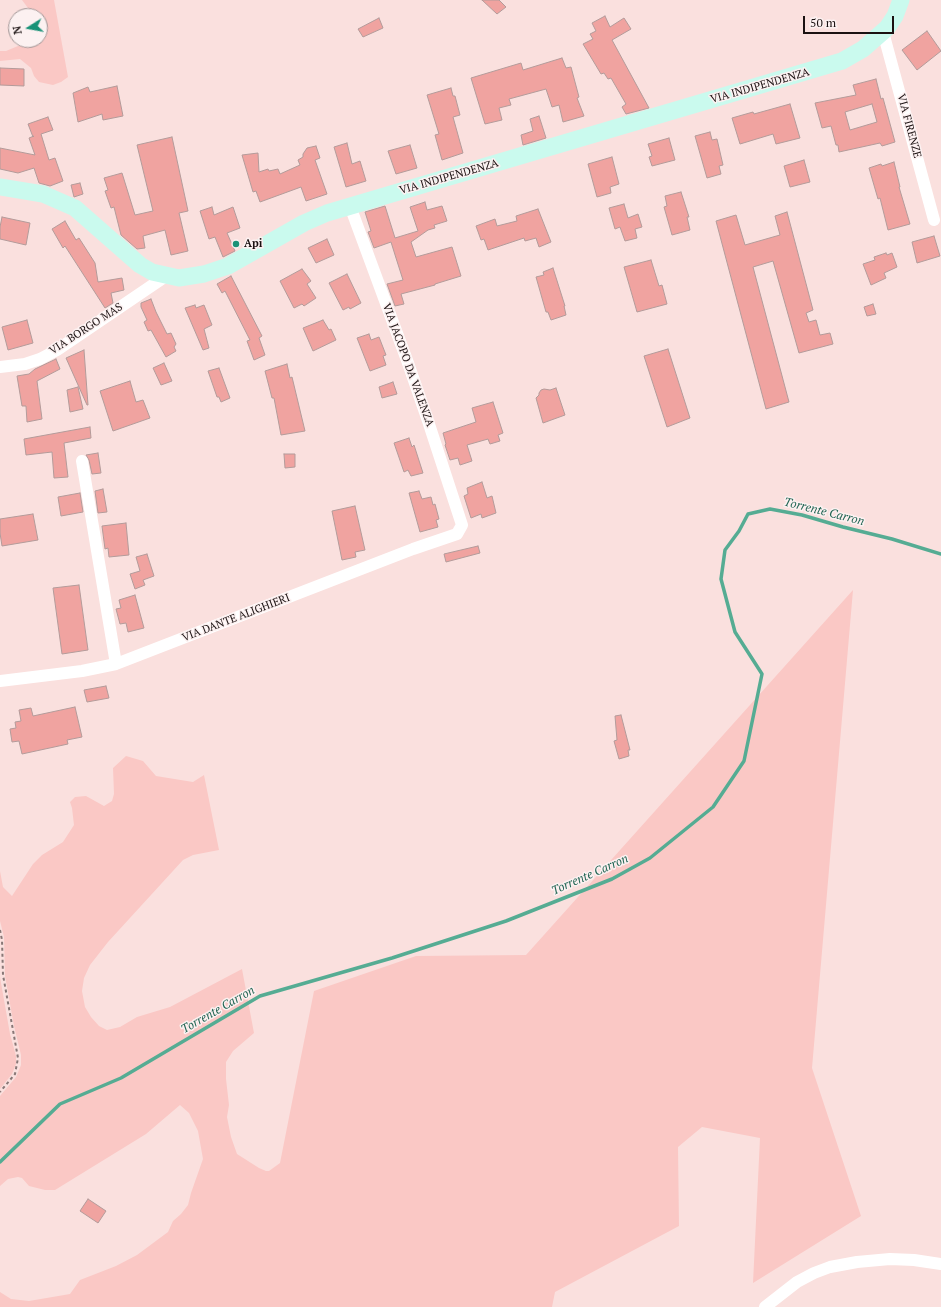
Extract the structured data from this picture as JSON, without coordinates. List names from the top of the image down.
{
  "streets": {
    "main road": ["VIA INDIPENDENZA"],
    "street": [
      "VIA FIRENZE",
      "VIA BORGO MAS",
      "VIA JACOPO DA VALENZA",
      "VIA DANTE ALIGHIERI"
    ]
  },
  "crossings": [
    ["VIA INDIPENDENZA", "VIA FIRENZE"],
    ["VIA INDIPENDENZA", "VIA BORGO MAS"],
    ["VIA INDIPENDENZA", "VIA JACOPO DA VALENZA"],
    ["VIA JACOPO DA VALENZA", "VIA DANTE ALIGHIERI"]
  ],
  "water": ["Torrente Carron"],
  "places": ["Api"],
  "scale_bar": "50 m",
  "north": "left"
}
